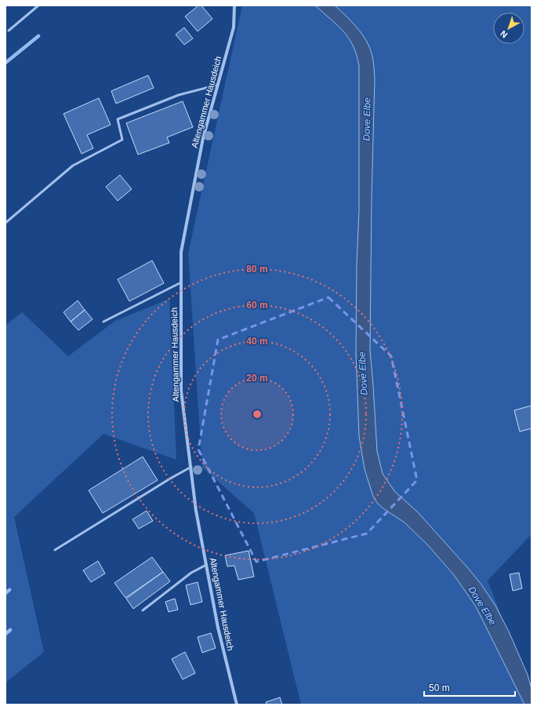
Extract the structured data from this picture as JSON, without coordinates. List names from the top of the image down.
{
  "streets": {
    "street": ["Altengammer Hausdeich"]
  },
  "water": ["Dove Elbe"],
  "scale_bar": "50 m",
  "north": "bottom left",
  "rings": [
    "80 m",
    "60 m",
    "40 m",
    "20 m"
  ]
}
